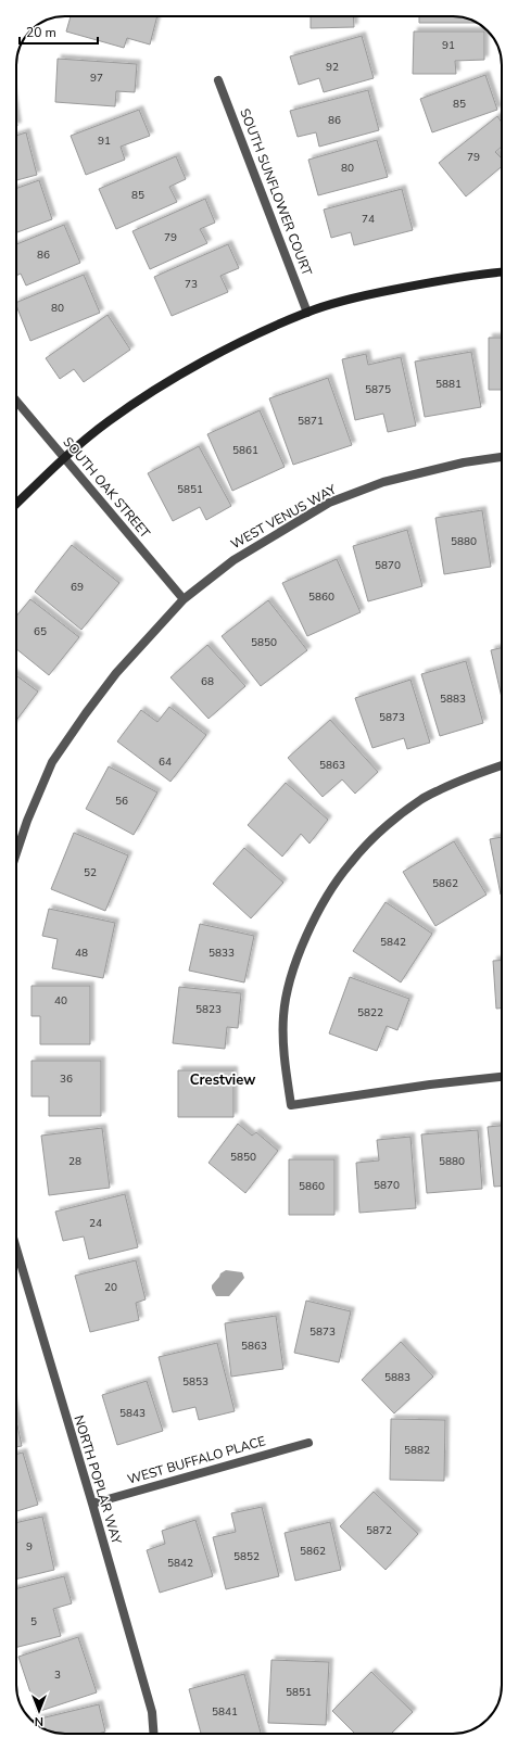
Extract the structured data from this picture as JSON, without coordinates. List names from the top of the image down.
{
  "streets": {
    "street": [
      "SOUTH SUNFLOWER COURT",
      "SOUTH OAK STREET",
      "WEST VENUS WAY",
      "WEST BUFFALO PLACE",
      "NORTH POPLAR WAY"
    ]
  },
  "crossings": [
    ["SOUTH OAK STREET", "WEST VENUS WAY"],
    ["WEST BUFFALO PLACE", "NORTH POPLAR WAY"]
  ],
  "districts": ["Crestview"],
  "house_numbers": [
    "91",
    "92",
    "97",
    "85",
    "86",
    "91",
    "79",
    "80",
    "85",
    "74",
    "79",
    "86",
    "73",
    "80",
    "5881",
    "5875",
    "5871",
    "5861",
    "5851",
    "5880",
    "5870",
    "69",
    "5860",
    "65",
    "5850",
    "68",
    "5883",
    "5873",
    "64",
    "5863",
    "56",
    "52",
    "5862",
    "5842",
    "48",
    "5833",
    "40",
    "5823",
    "5822",
    "36",
    "5850",
    "28",
    "5880",
    "5870",
    "5860",
    "24",
    "20",
    "5873",
    "5863",
    "5883",
    "5853",
    "5843",
    "5882",
    "5872",
    "9",
    "5862",
    "5852",
    "5842",
    "5",
    "3",
    "5851",
    "5841"
  ],
  "scale_bar": "20 m",
  "north": "bottom"
}
